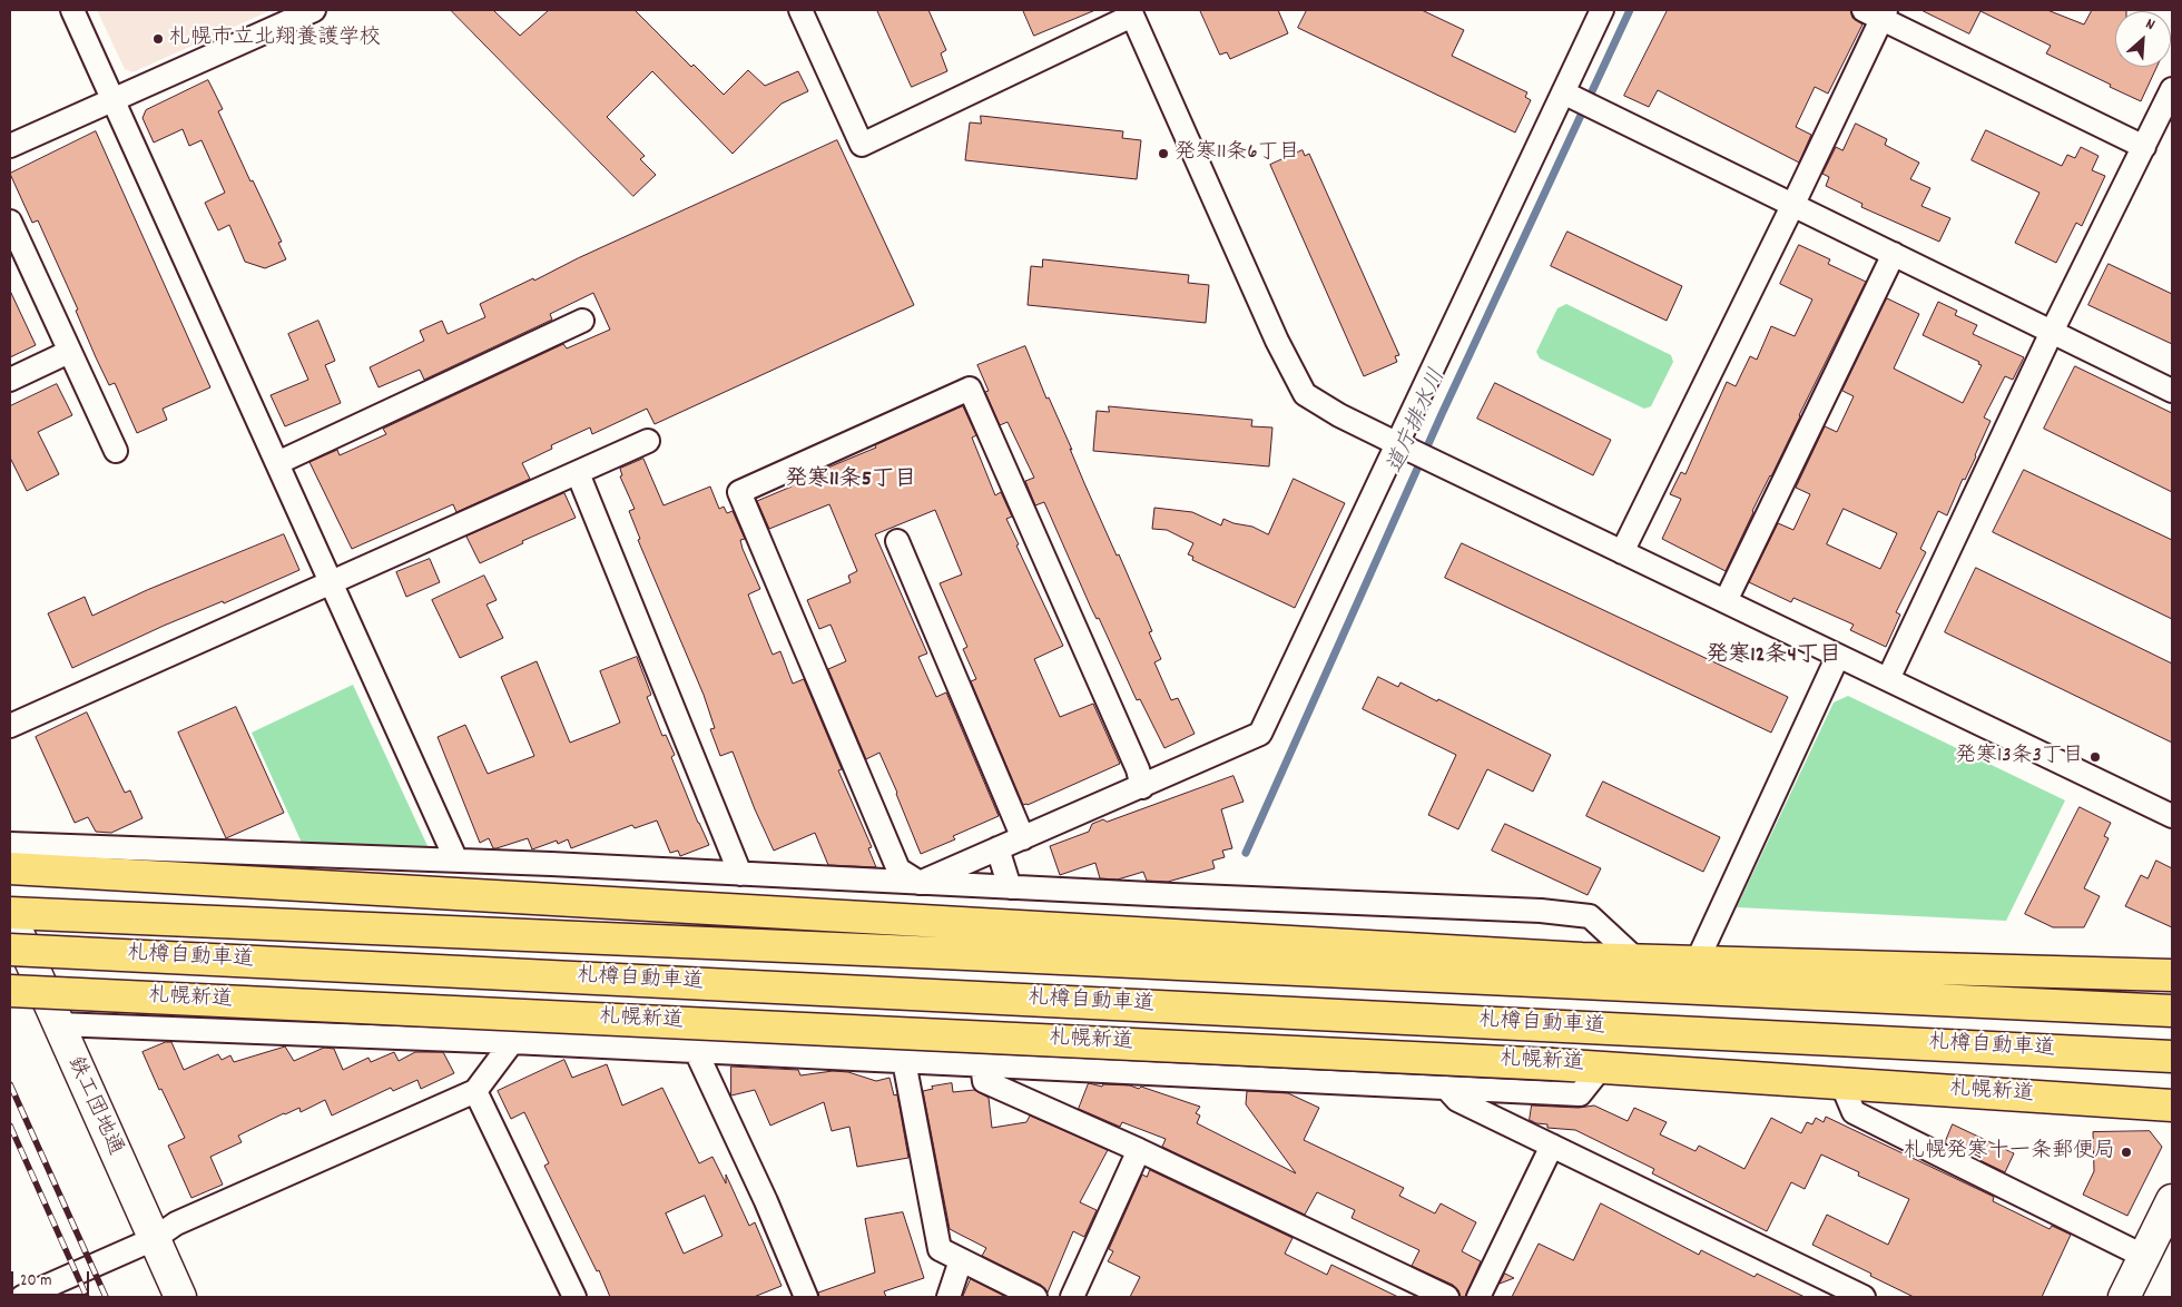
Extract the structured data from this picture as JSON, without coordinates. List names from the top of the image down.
{
  "streets": {
    "highway": ["札樽自動車道", "札幌新道"],
    "street": ["鉄工団地通"]
  },
  "crossings": [
    ["札樽自動車道", "鉄工団地通"]
  ],
  "districts": ["発寒11条5丁目", "発寒12条4丁目"],
  "water": ["道庁排水川"],
  "places": [
    "札幌市立北翔養護学校",
    "発寒11条6丁目",
    "発寒13条3丁目",
    "札幌発寒十一条郵便局"
  ],
  "scale_bar": "20 m",
  "north": "top right"
}
